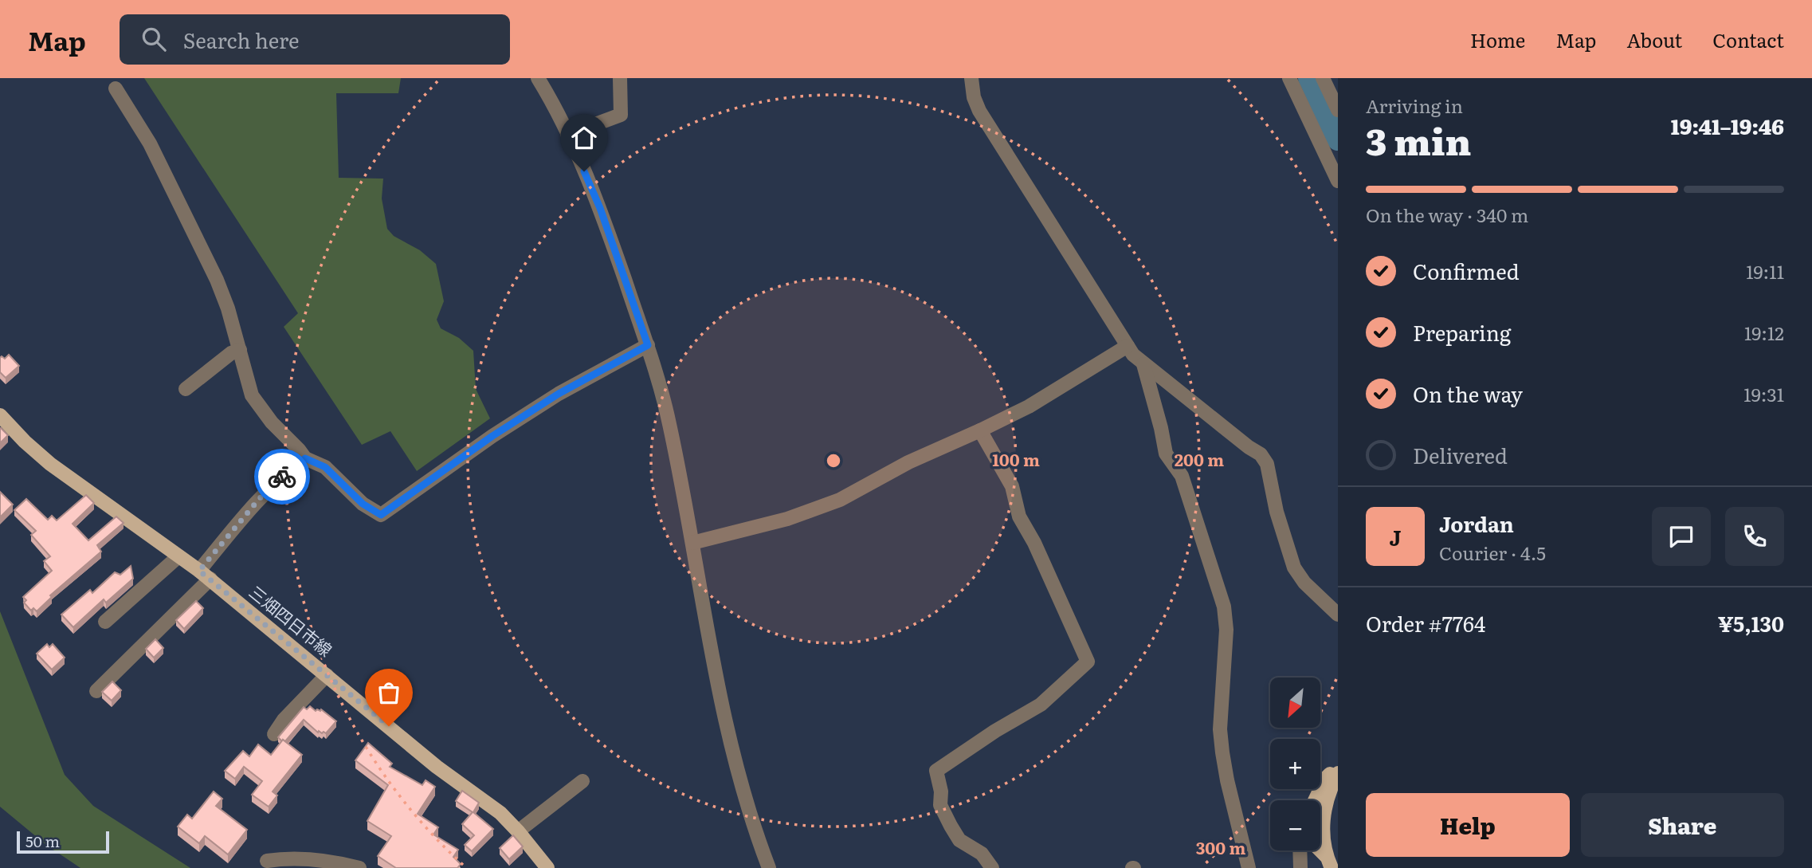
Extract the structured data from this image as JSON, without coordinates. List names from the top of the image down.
{
  "streets": {
    "main road": ["三畑四日市線"]
  },
  "scale_bar": "50 m",
  "north": "bottom left",
  "page": {
    "header": "Map",
    "search": "Search here",
    "nav": [
      "Home",
      "Map",
      "About",
      "Contact"
    ],
    "heading": ["3 min", "Arriving in", "19:41–19:46"],
    "panel": [
      "Jordan",
      "Courier · 4.5",
      "Order #7764",
      "¥5,130"
    ],
    "bar": "On the way · 340 m",
    "list": [
      ["Confirmed", "19:11"],
      ["Preparing", "19:12"],
      ["On the way", "19:31"],
      "Delivered"
    ],
    "round": "J",
    "map_buttons": ["+", "−"],
    "buttons": ["Help", "Share"],
    "scale": "50 m"
  },
  "rings": ["100 m", "200 m", "300 m"]
}
